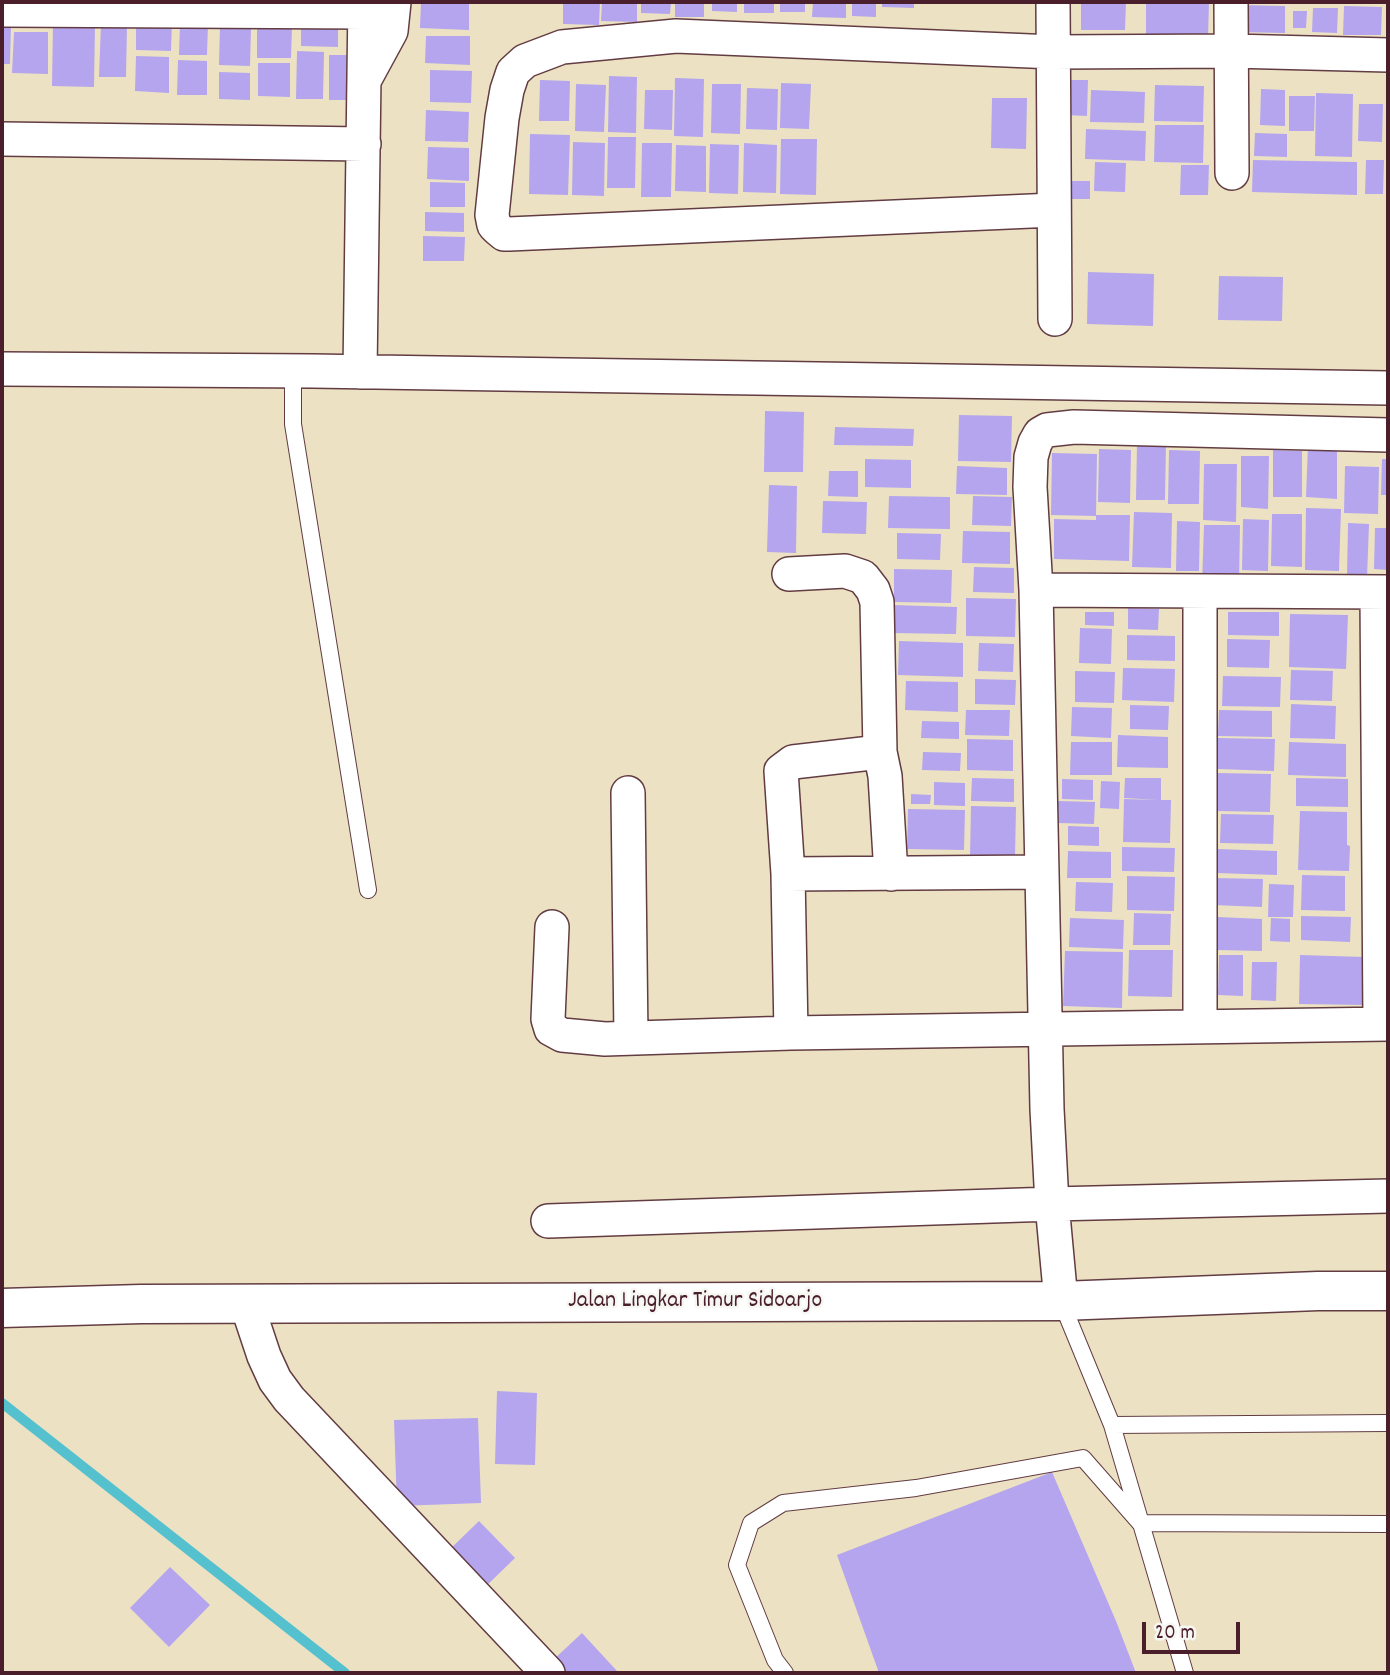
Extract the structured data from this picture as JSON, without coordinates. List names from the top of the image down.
{
  "streets": {
    "main road": ["Jalan Lingkar Timur Sidoarjo"]
  },
  "scale_bar": "20 m"
}
